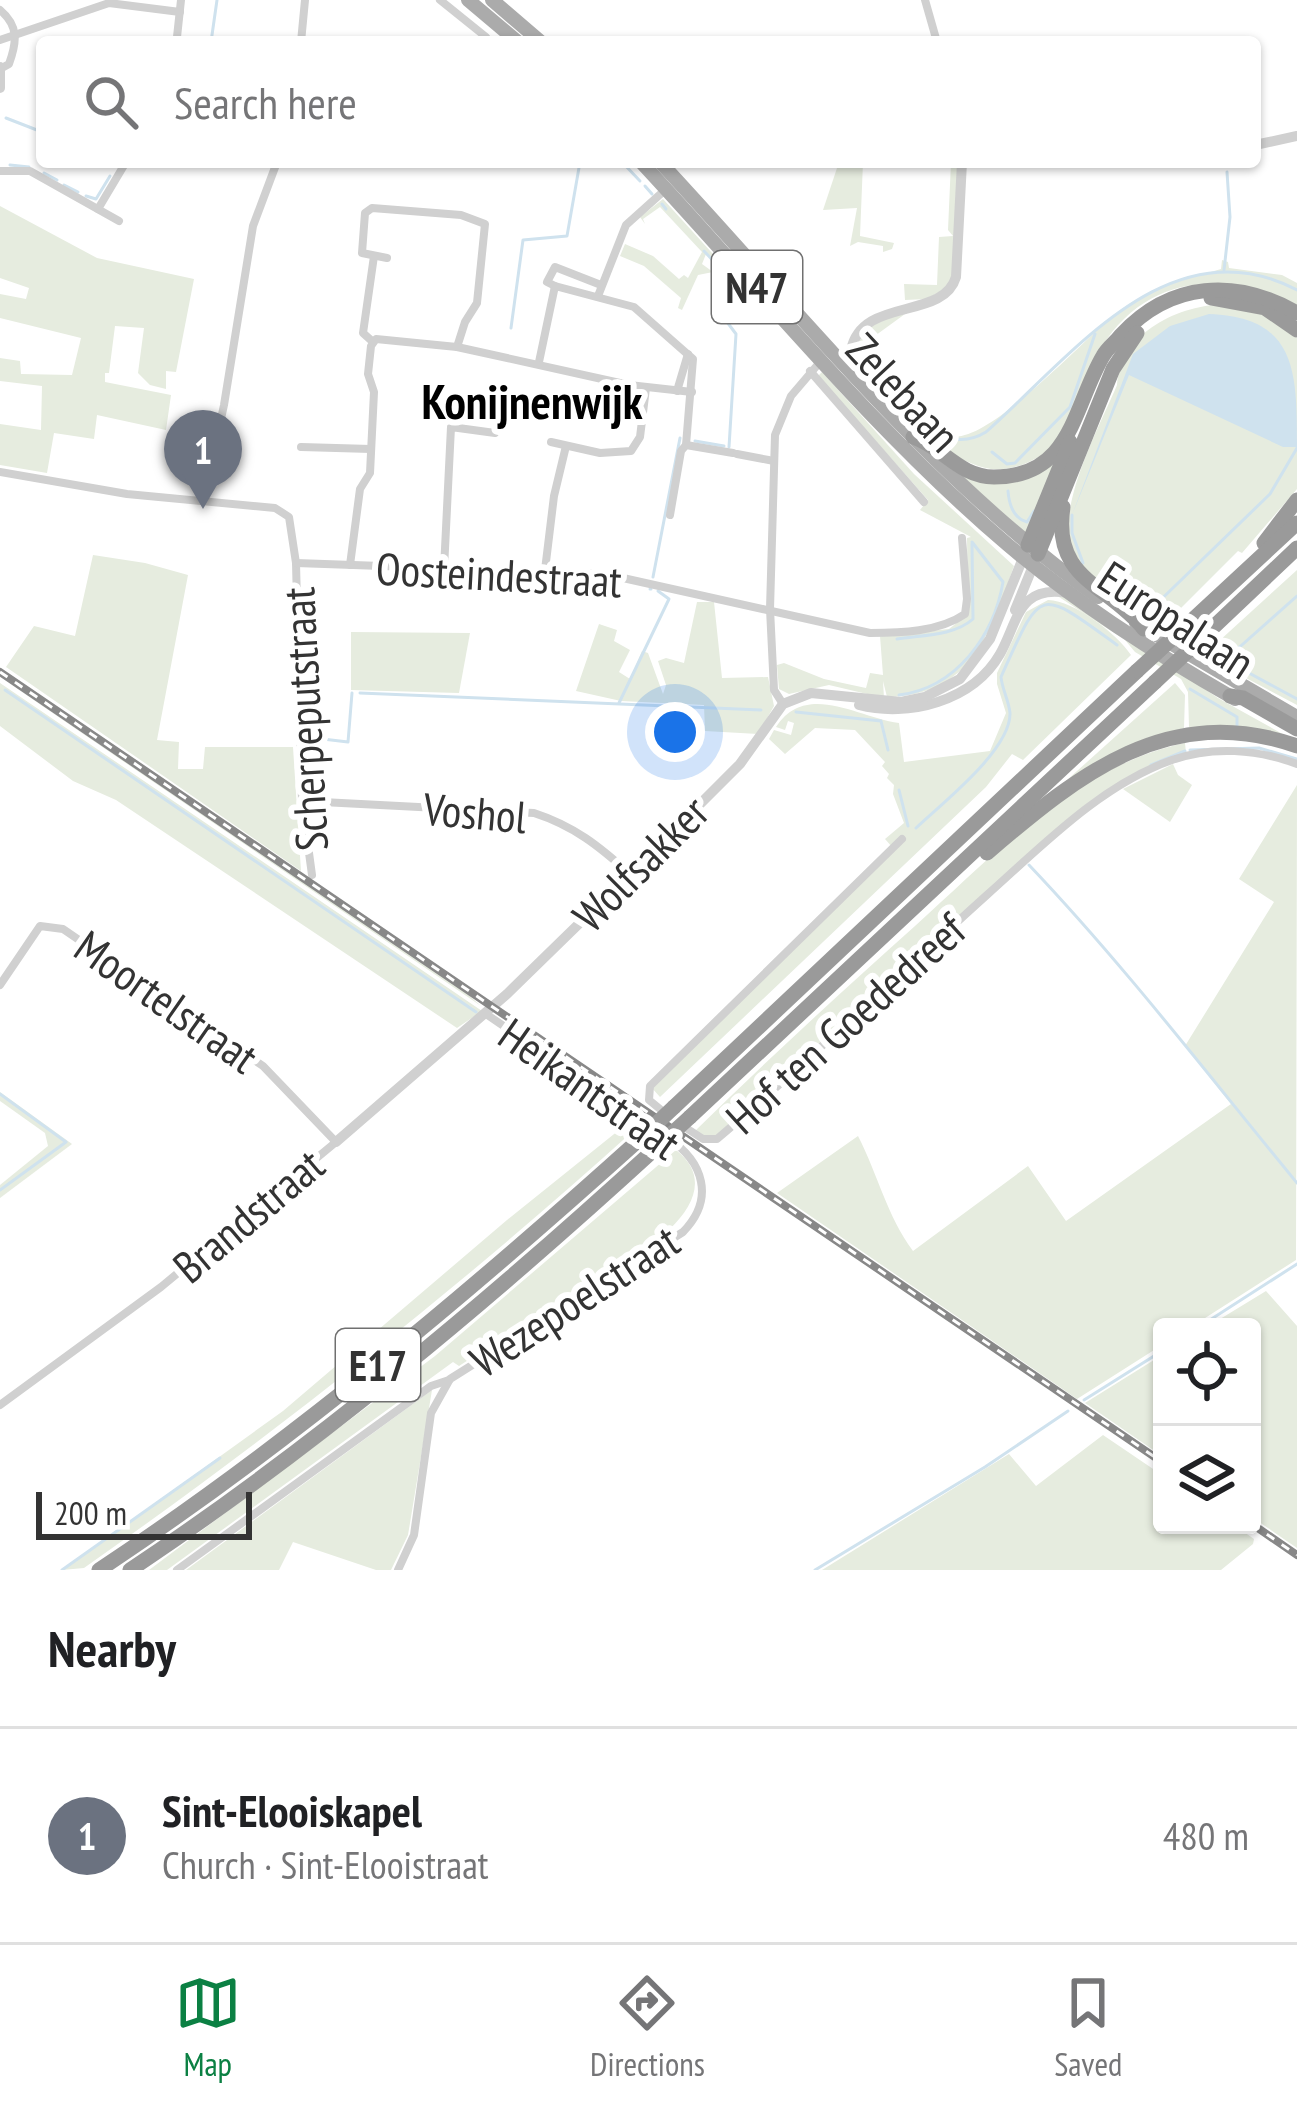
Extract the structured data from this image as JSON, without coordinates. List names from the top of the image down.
{
  "streets": {
    "highway": ["E17"],
    "main road": ["N47", "Zelebaan", "Europalaan"],
    "street": [
      "Oosteindestraat",
      "Scherpeputstraat",
      "Voshol",
      "Wolfsakker",
      "Moortelstraat",
      "Hof ten Goededreef",
      "Heikantstraat",
      "Brandstraat",
      "Wezepoelstraat"
    ]
  },
  "crossings": [
    ["Zelebaan", "Europalaan"],
    ["Oosteindestraat", "Scherpeputstraat"],
    ["Scherpeputstraat", "Voshol"],
    ["Voshol", "Wolfsakker"],
    ["Wolfsakker", "Heikantstraat"],
    ["Wolfsakker", "Brandstraat"],
    ["Moortelstraat", "Brandstraat"],
    ["Heikantstraat", "Brandstraat"],
    ["Heikantstraat", "Wezepoelstraat"]
  ],
  "districts": ["Konijnenwijk"],
  "scale_bar": "200 m",
  "page": {
    "search": "Search here",
    "pins": "1",
    "scale": "200 m",
    "heading": "Nearby",
    "list": [
      {
        "mark": "1",
        "name": "Sint-Elooiskapel",
        "note": "Church · Sint-Elooistraat",
        "value": "480 m"
      }
    ],
    "nav": ["Map", "Directions", "Saved"]
  }
}
